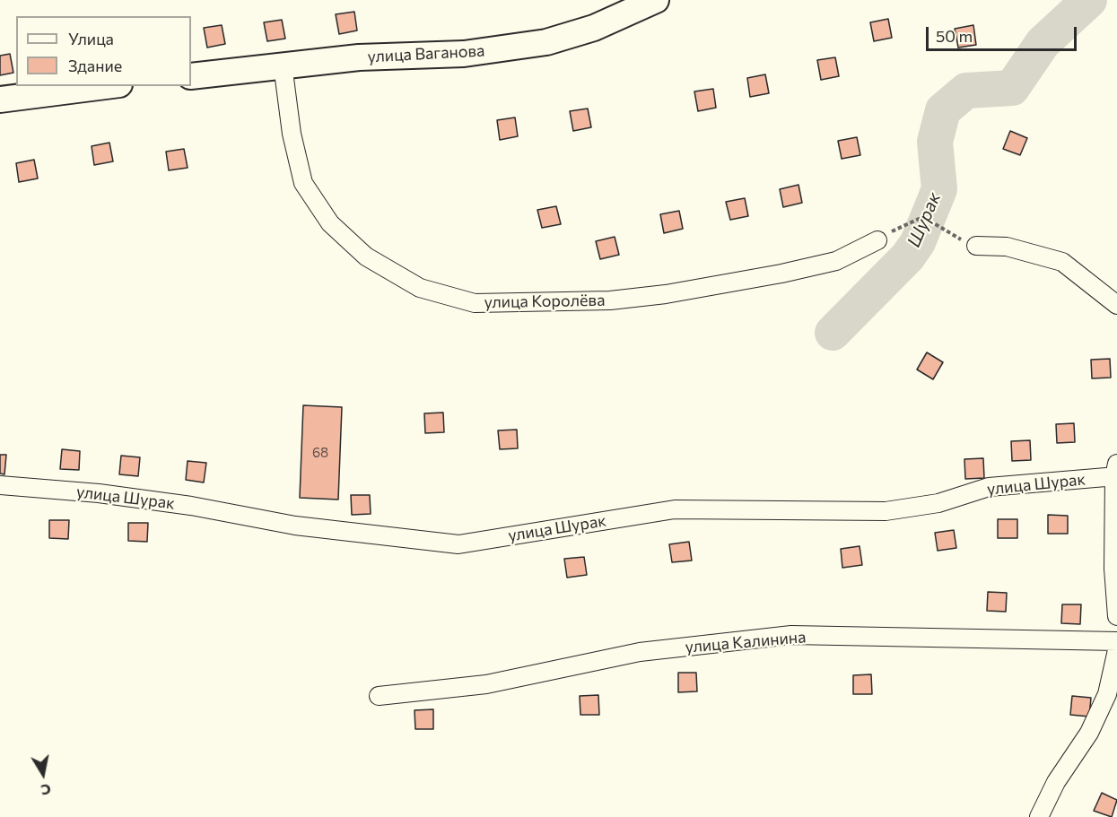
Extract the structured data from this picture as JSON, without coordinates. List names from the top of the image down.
{
  "streets": {
    "street": [
      "улица Ваганова",
      "улица Королёва",
      "улица Шурак",
      "улица Калинина"
    ]
  },
  "crossings": [
    ["улица Ваганова", "улица Королёва"]
  ],
  "water": ["Шурак"],
  "house_numbers": ["68"],
  "legend": ["Улица", "Здание"],
  "scale_bar": "50 m",
  "north": "bottom"
}
